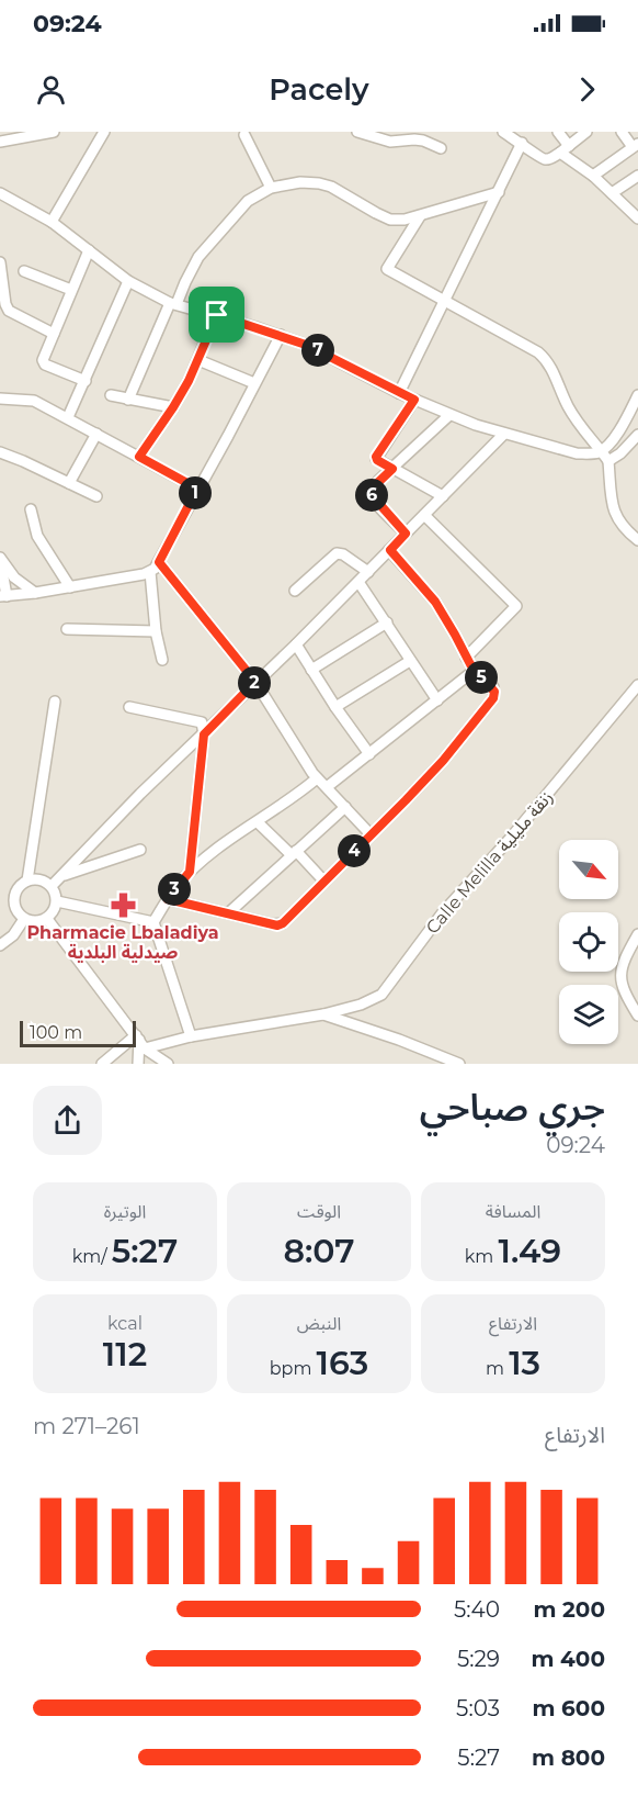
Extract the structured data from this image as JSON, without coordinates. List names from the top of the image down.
{
  "streets": {
    "street": ["Calle Melilla زنقة مليلية"]
  },
  "places": {
    "pharmacy": ["Pharmacie Lbaladiya صيدلية البلدية"]
  },
  "scale_bar": "100 m",
  "north": "bottom right",
  "page": {
    "status": "09:24",
    "header": "Pacely",
    "pins": [
      "7",
      "1",
      "6",
      "5",
      "2",
      "4",
      "3"
    ],
    "scale": "100 m",
    "heading": ["جري صباحي", "09:24"],
    "stats": [
      ["المسافة", "1.49 km"],
      ["الوقت", "8:07"],
      ["الوتيرة", "5:27 /km"],
      ["الارتفاع", "13 m"],
      ["النبض", "163 bpm"],
      ["kcal", "112"]
    ],
    "chart": ["الارتفاع", "261–271 m"],
    "list": [
      {
        "name": "200 m",
        "note": "5:40"
      },
      {
        "name": "400 m",
        "note": "5:29"
      },
      {
        "name": "600 m",
        "note": "5:03"
      },
      {
        "name": "800 m",
        "note": "5:27"
      }
    ]
  }
}
